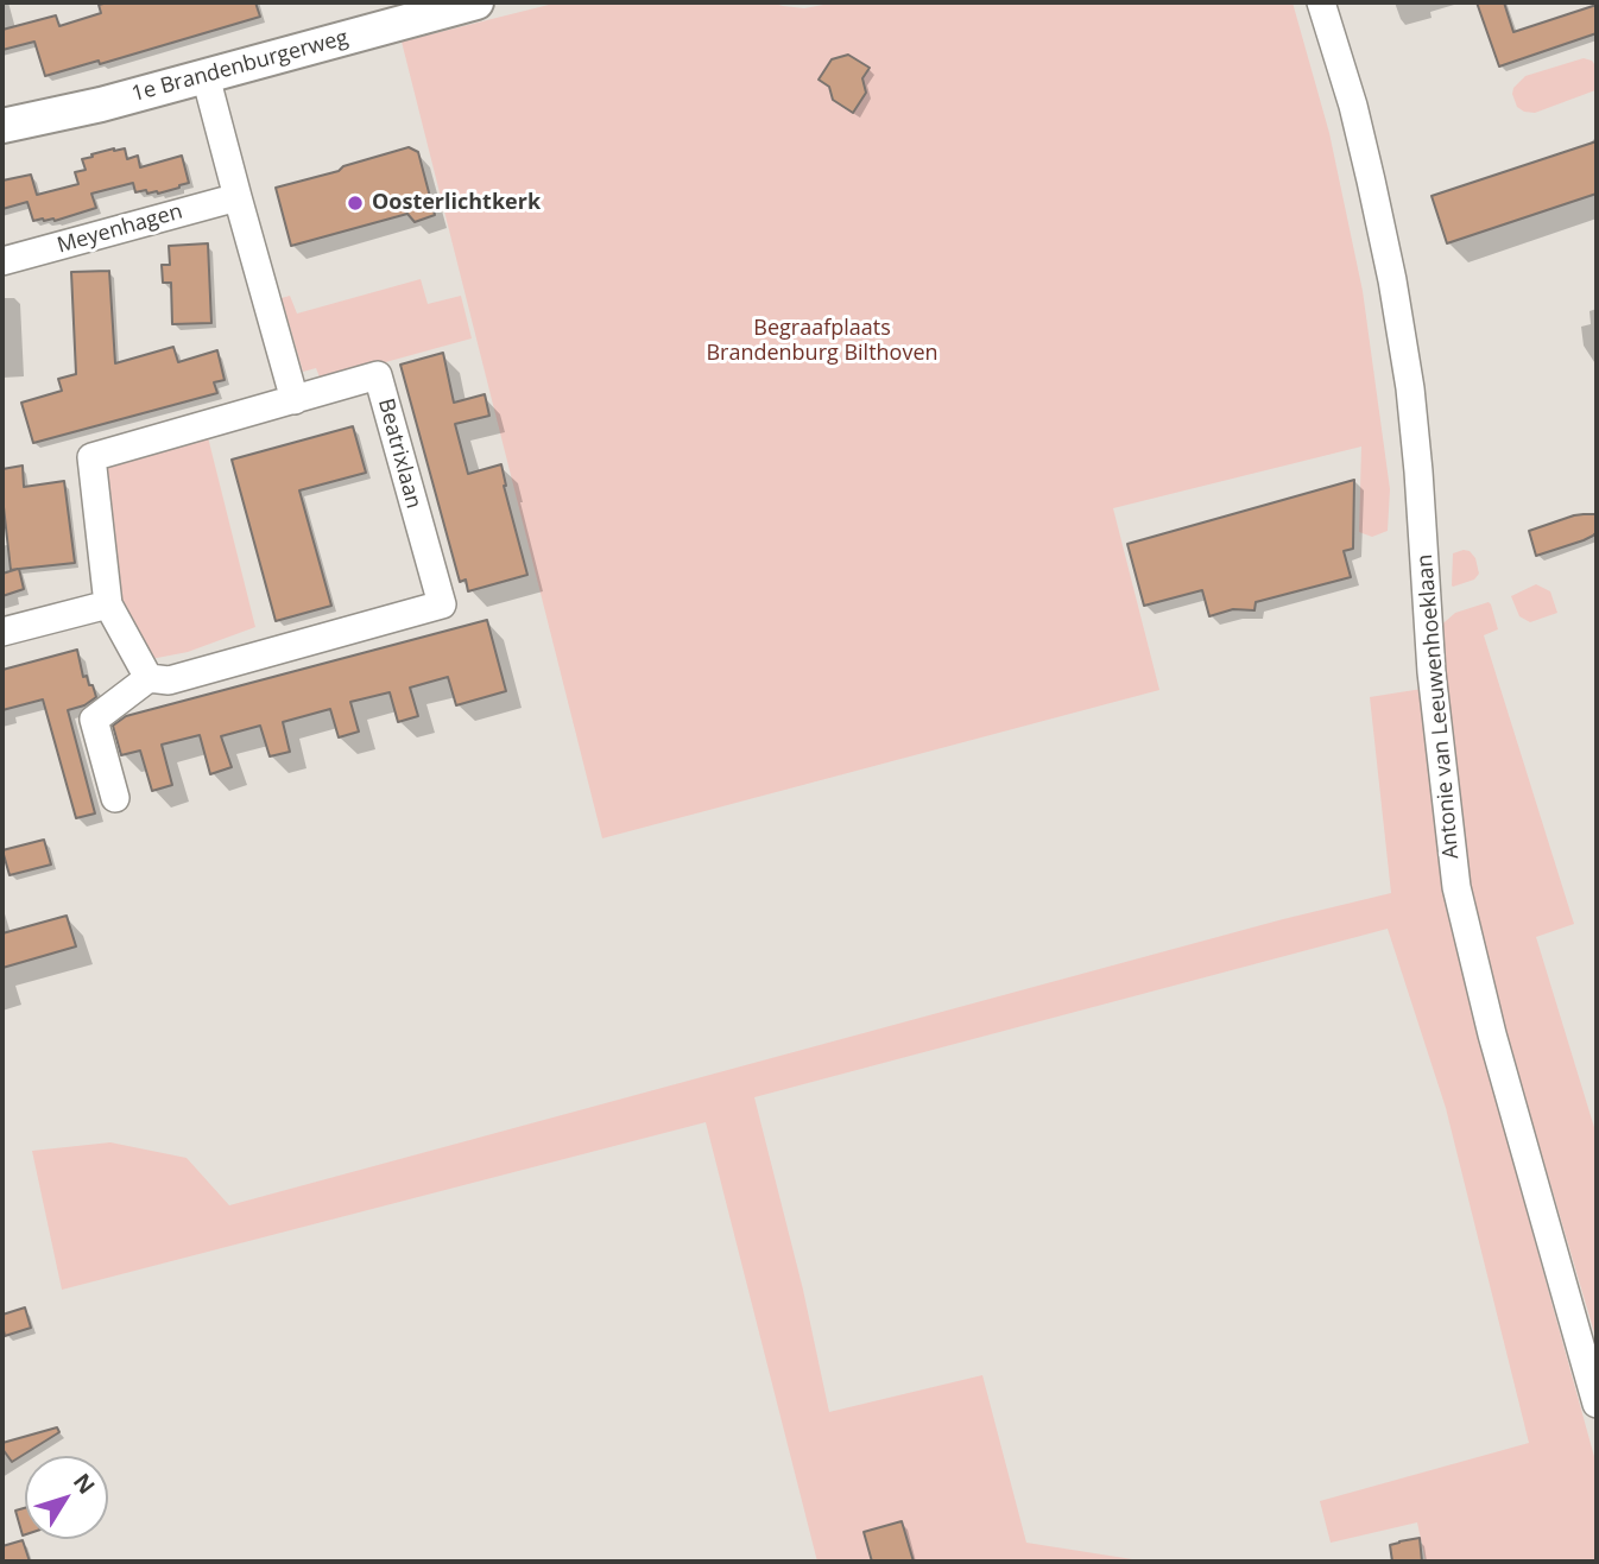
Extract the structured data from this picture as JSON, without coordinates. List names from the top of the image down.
{
  "streets": {
    "street": [
      "1e Brandenburgerweg",
      "Meyenhagen",
      "Beatrixlaan",
      "Antonie van Leeuwenhoeklaan"
    ]
  },
  "parks": ["Begraafplaats Brandenburg Bilthoven"],
  "places": ["Oosterlichtkerk"],
  "north": "top right"
}
